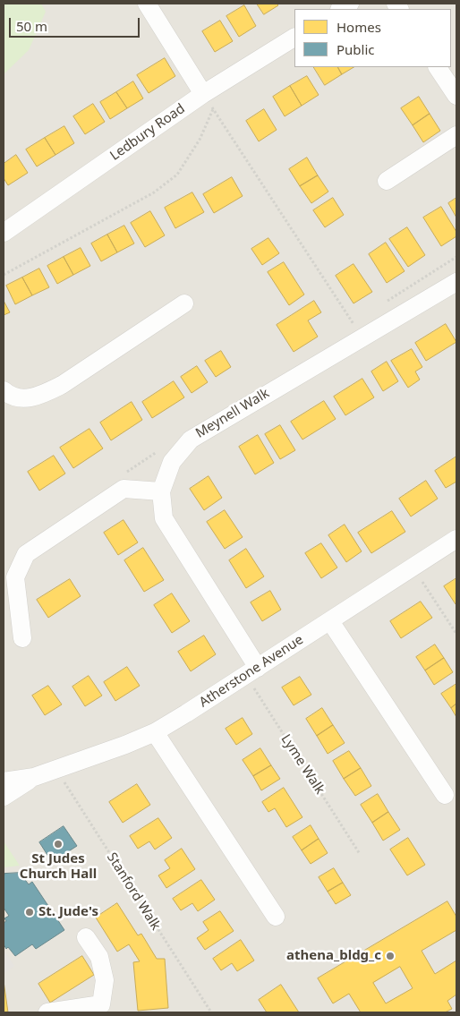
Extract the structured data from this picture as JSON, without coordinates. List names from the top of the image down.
{
  "streets": {
    "street": ["Ledbury Road", "Meynell Walk", "Atherstone Avenue"],
    "path": ["Lyme Walk", "Stanford Walk"]
  },
  "crossings": [
    ["Meynell Walk", "Atherstone Avenue"],
    ["Meynell Walk", "Lyme Walk"],
    ["Atherstone Avenue", "Lyme Walk"],
    ["Atherstone Avenue", "Stanford Walk"]
  ],
  "places": ["St Judes Church Hall", "St. Jude's", "athena_bldg_c"],
  "legend": ["Homes", "Public"],
  "scale_bar": "50 m"
}
